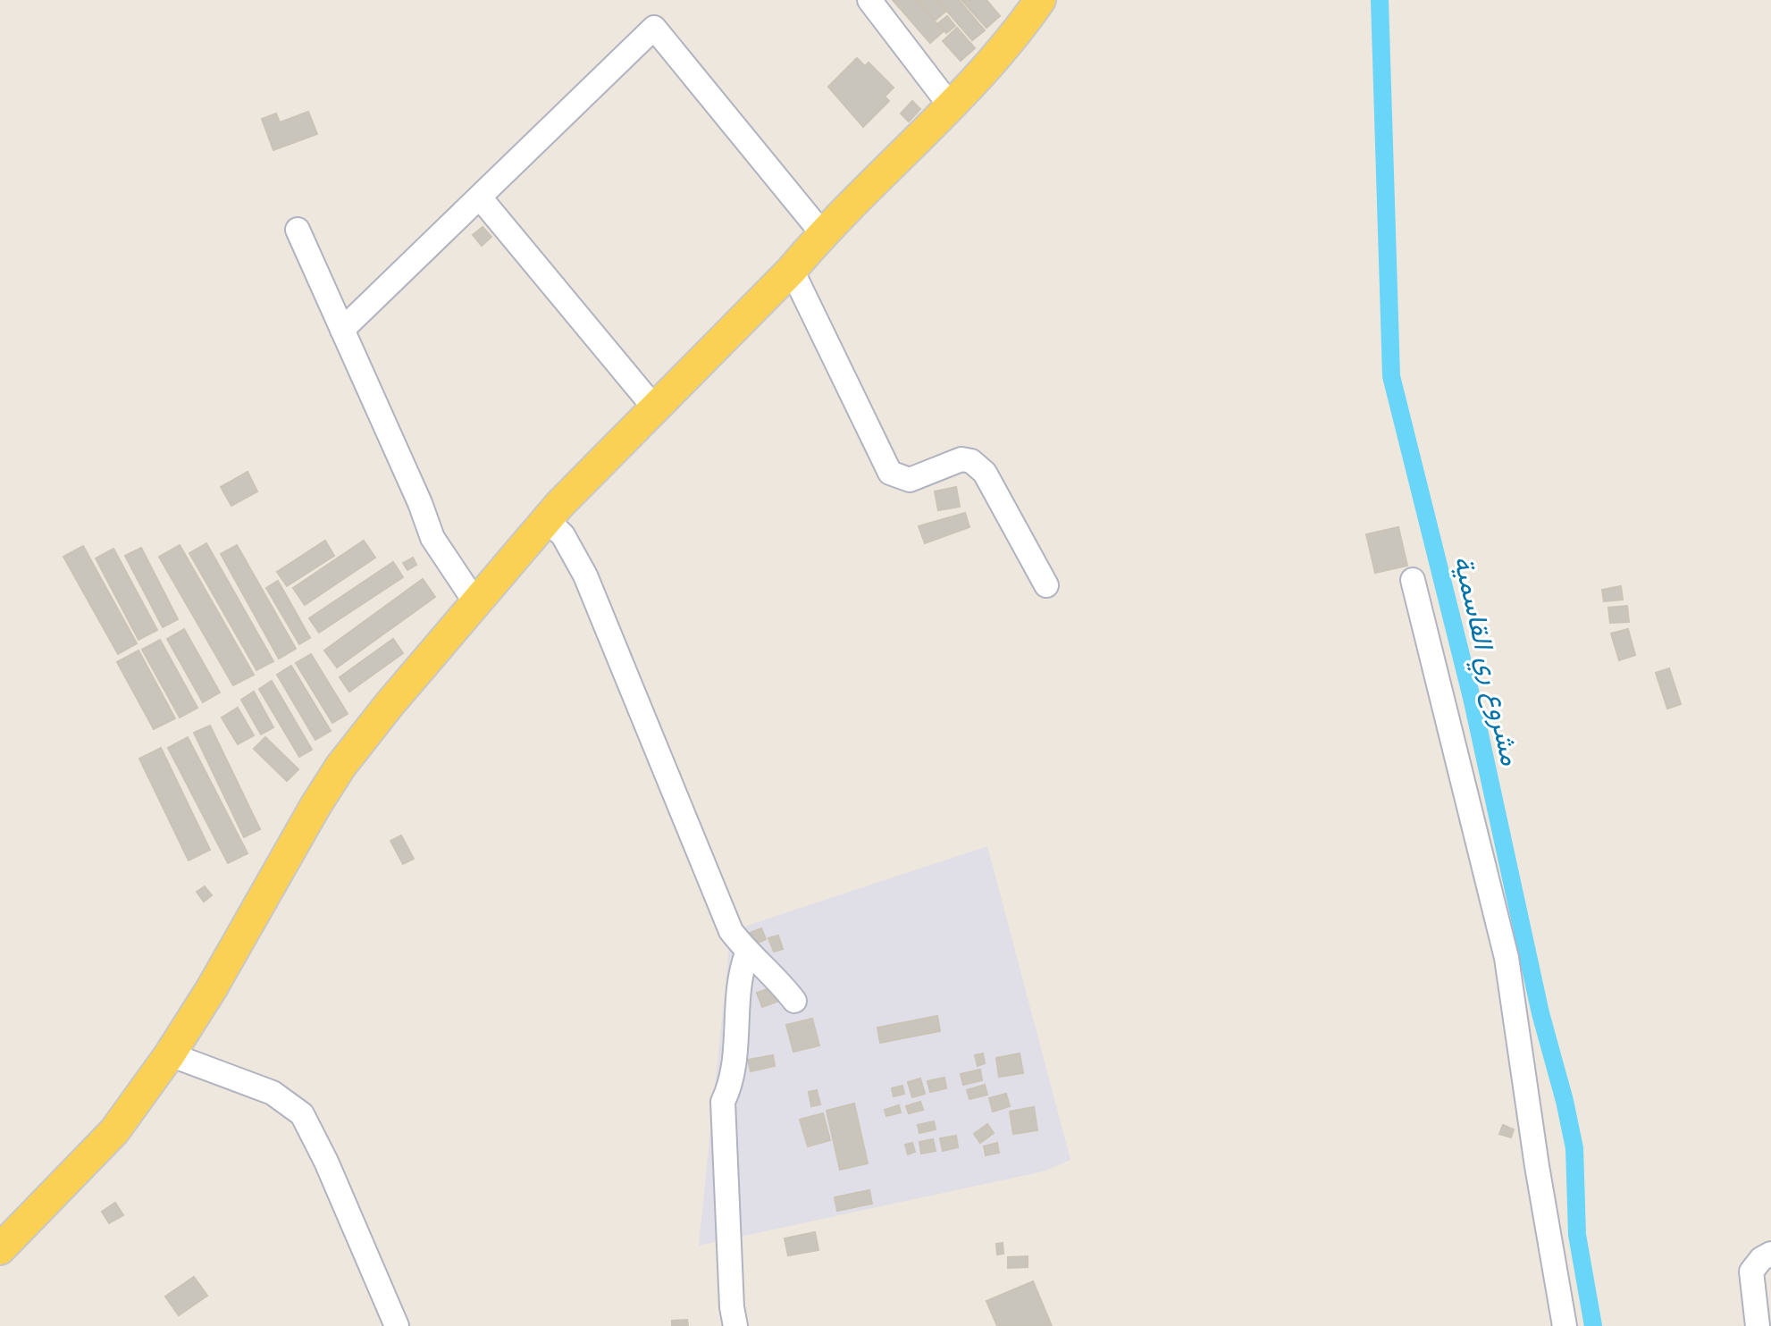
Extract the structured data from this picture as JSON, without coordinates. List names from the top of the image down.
{
  "water": ["مشروع ري القاسمية"]
}
